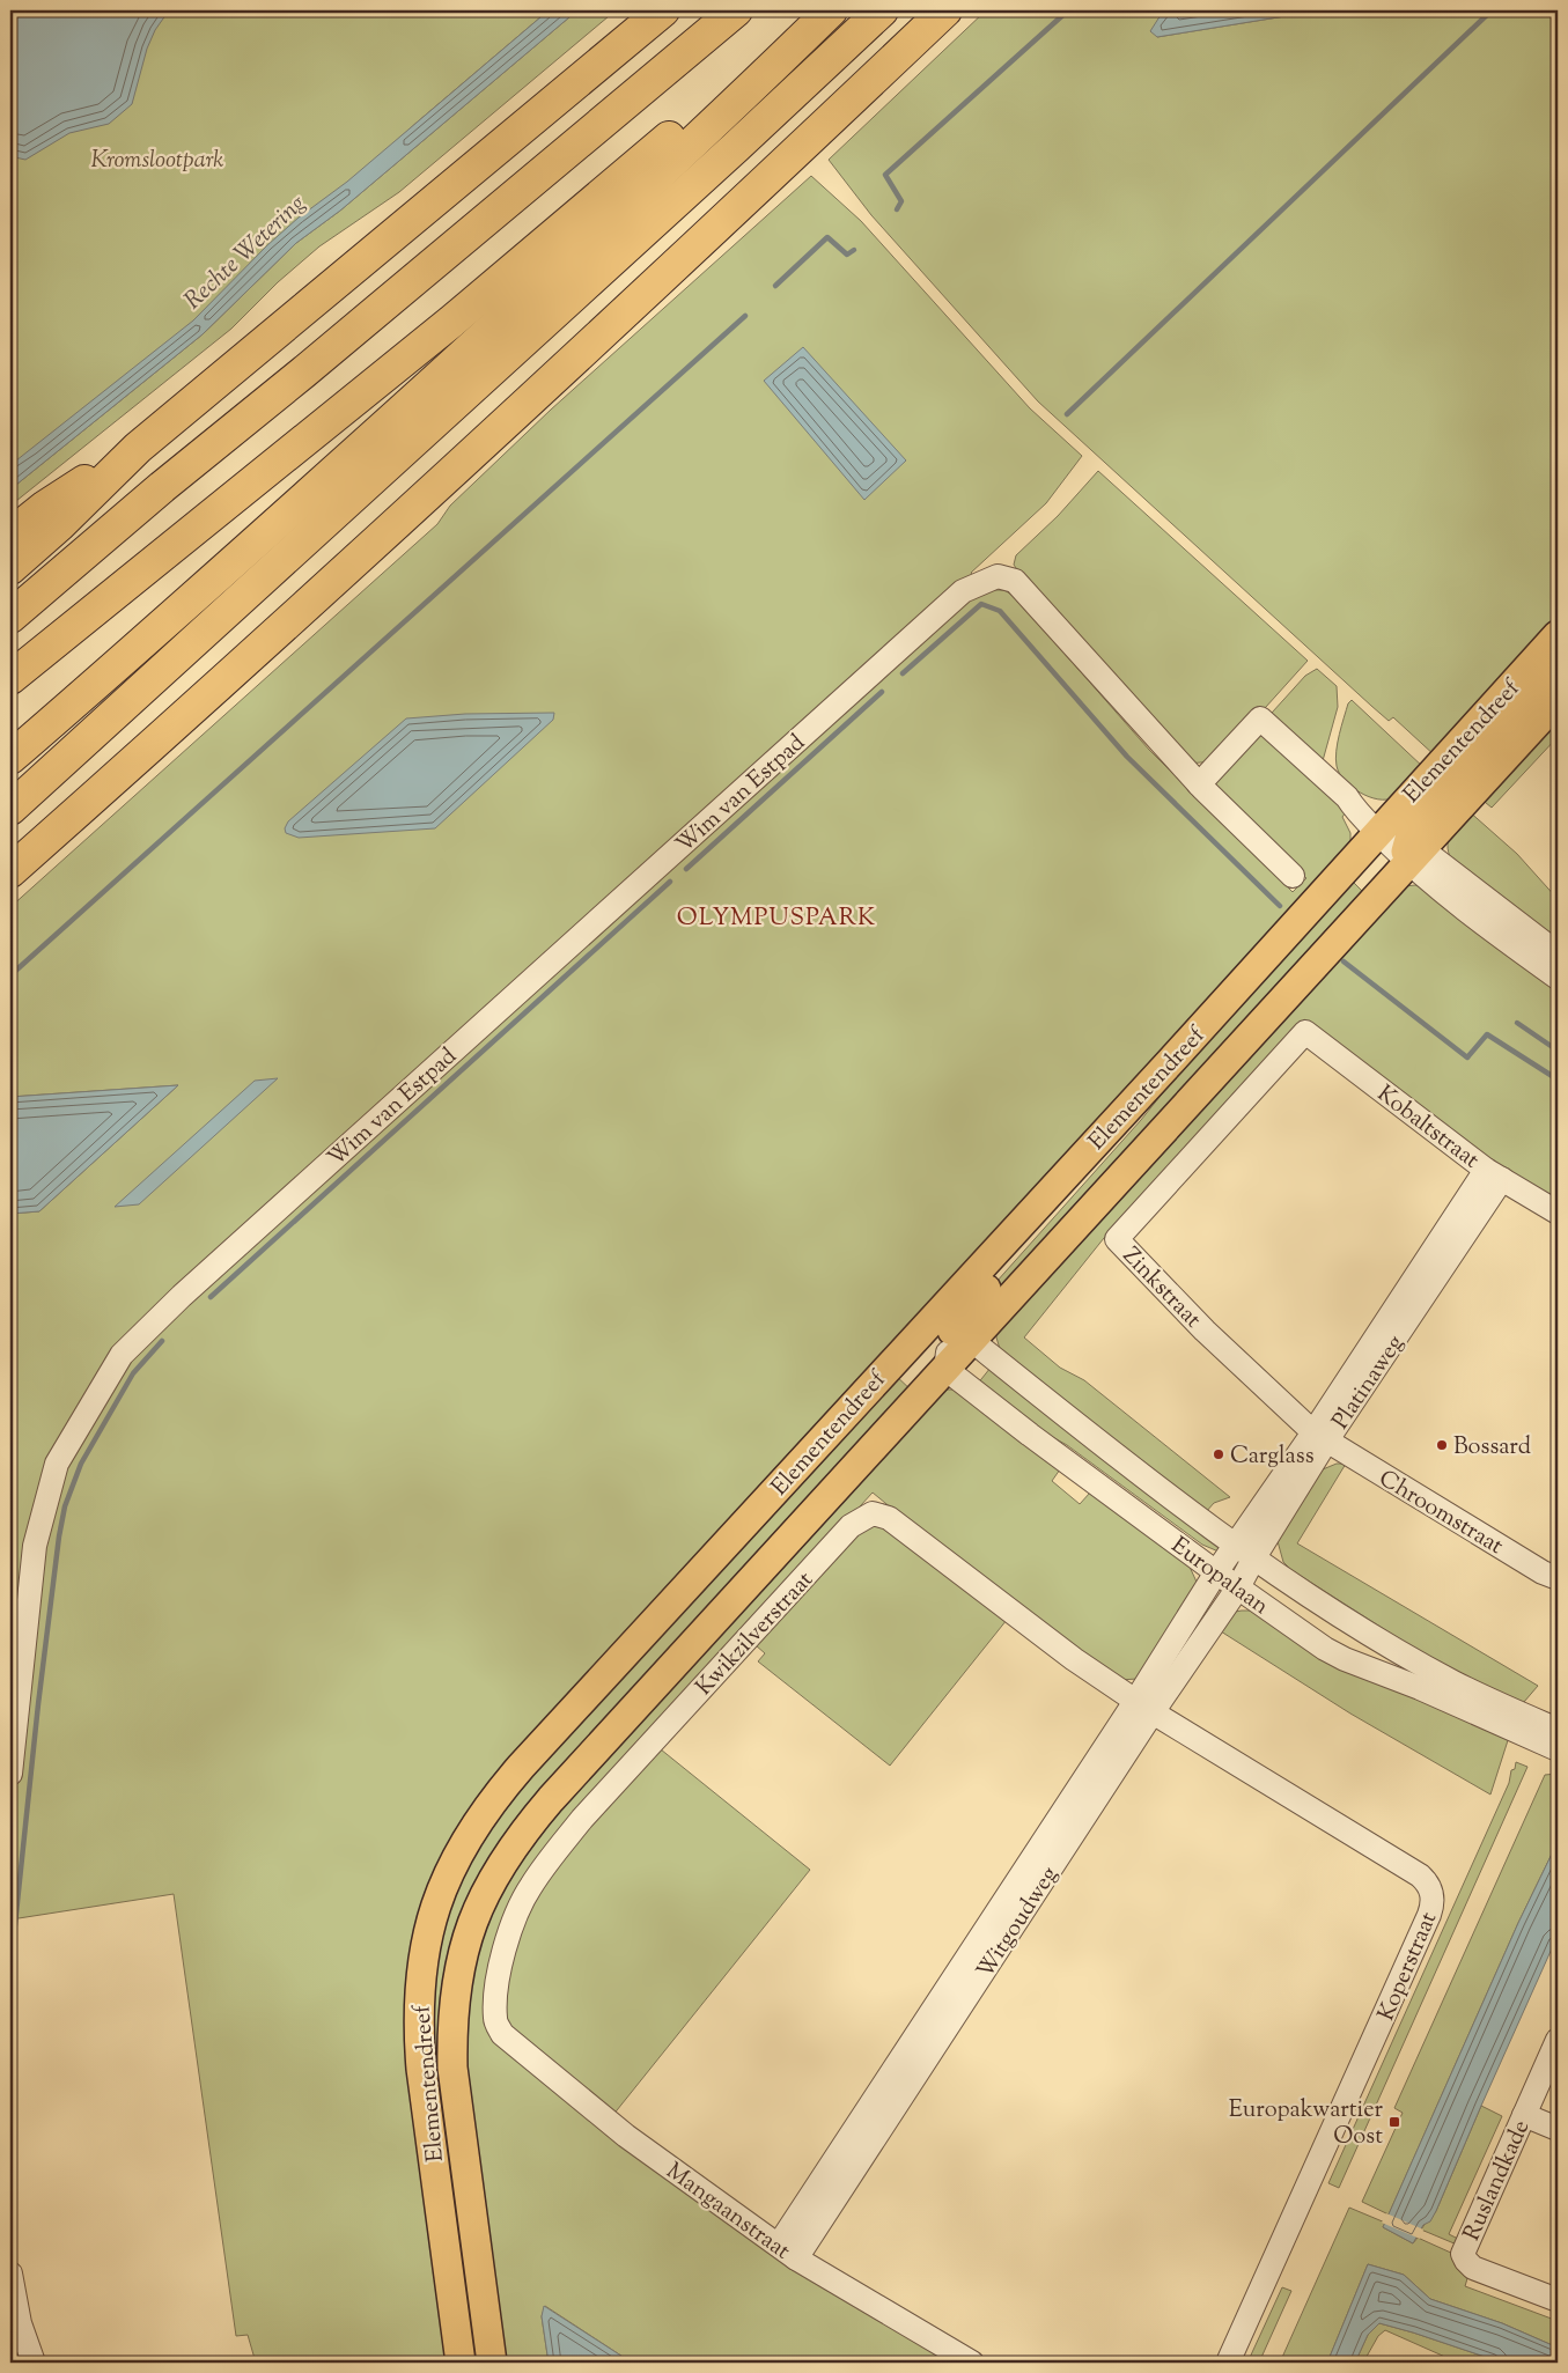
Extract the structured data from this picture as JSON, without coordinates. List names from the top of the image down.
{
  "streets": {
    "main road": ["Elementendreef"],
    "street": [
      "Wim van Estpad",
      "Kobaltstraat",
      "Zinkstraat",
      "Platinaweg",
      "Chroomstraat",
      "Europalaan",
      "Kwikzilverstraat",
      "Witgoudweg",
      "Koperstraat",
      "Ruslandkade",
      "Mangaanstraat"
    ]
  },
  "crossings": [
    ["Elementendreef", "Europalaan"],
    ["Kobaltstraat", "Zinkstraat"],
    ["Kobaltstraat", "Platinaweg"],
    ["Zinkstraat", "Platinaweg"],
    ["Zinkstraat", "Chroomstraat"],
    ["Platinaweg", "Chroomstraat"],
    ["Platinaweg", "Europalaan"],
    ["Platinaweg", "Witgoudweg"],
    ["Europalaan", "Witgoudweg"],
    ["Kwikzilverstraat", "Witgoudweg"],
    ["Kwikzilverstraat", "Koperstraat"],
    ["Kwikzilverstraat", "Mangaanstraat"],
    ["Witgoudweg", "Koperstraat"],
    ["Witgoudweg", "Mangaanstraat"]
  ],
  "districts": ["OLYMPUSPARK"],
  "water": ["Rechte Wetering"],
  "parks": ["Kromslootpark"],
  "places": {
    "other": ["Bossard", "Carglass"],
    "transit": ["Europakwartier Oost"]
  }
}
